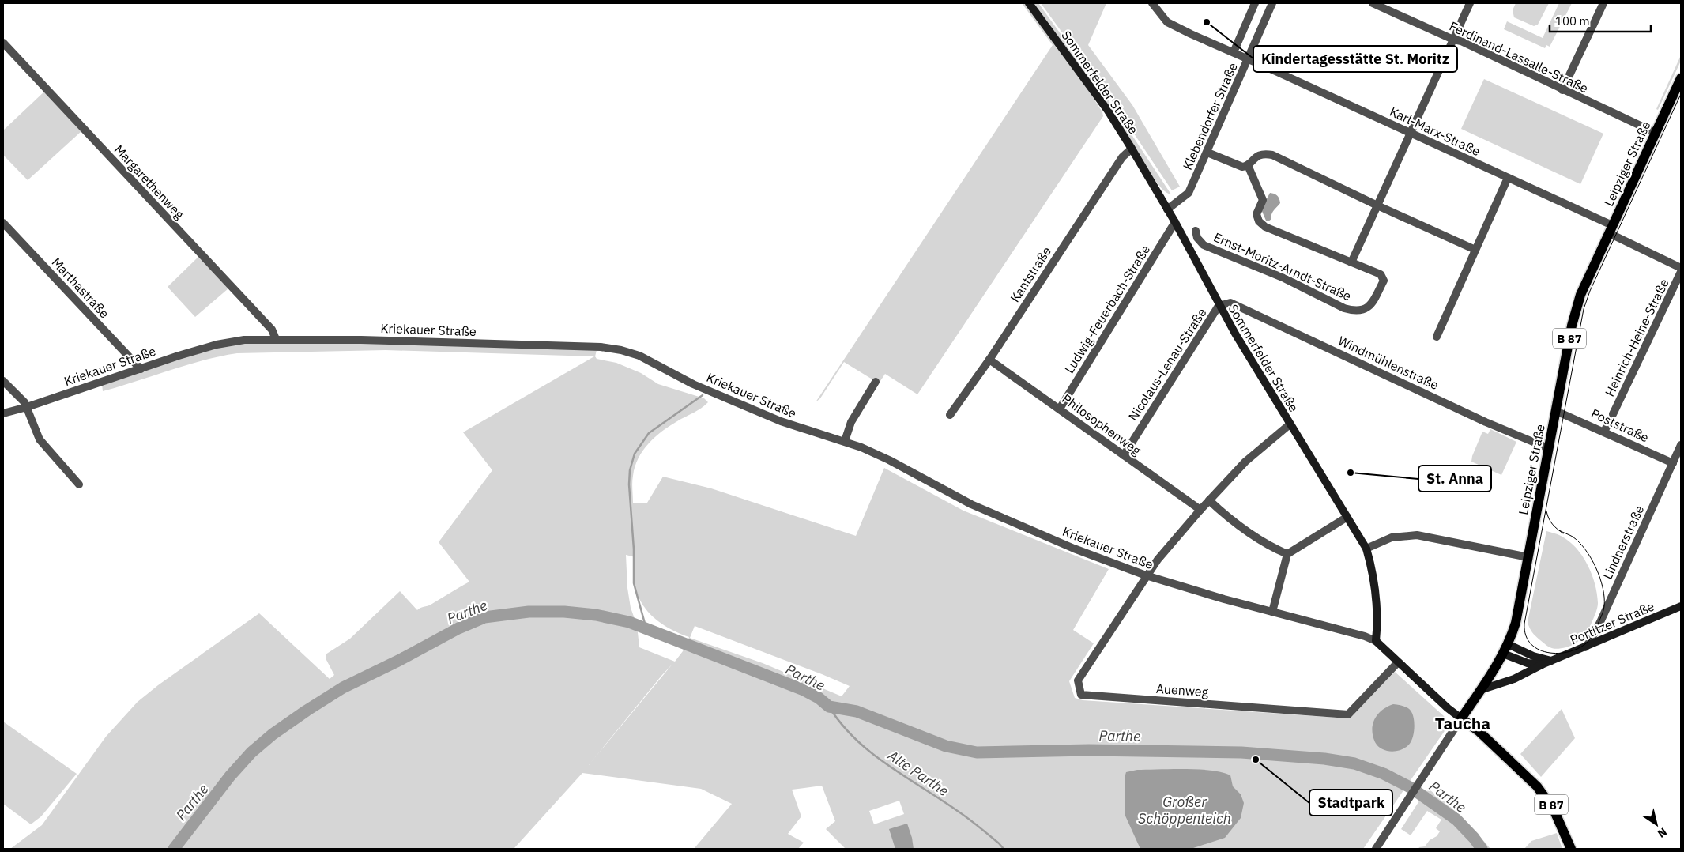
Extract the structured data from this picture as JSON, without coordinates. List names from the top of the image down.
{
  "streets": {
    "main road": [
      "Sommerfelder Straße",
      "Leipziger Straße",
      "B 87",
      "Portitzer Straße"
    ],
    "street": [
      "Ferdinand-Lassalle-Straße",
      "Klebendorfer Straße",
      "Karl-Marx-Straße",
      "Margarethenweg",
      "Ernst-Moritz-Arndt-Straße",
      "Kantstraße",
      "Marthastraße",
      "Ludwig-Feuerbach-Straße",
      "Kriekauer Straße",
      "Heinrich-Heine-Straße",
      "Windmühlenstraße",
      "Nicolaus-Lenau-Straße",
      "Philosophenweg",
      "Poststraße",
      "Lindnerstraße",
      "Auenweg"
    ]
  },
  "crossings": [
    ["Ferdinand-Lassalle-Straße", "Leipziger Straße"],
    ["Sommerfelder Straße", "Klebendorfer Straße"],
    ["Sommerfelder Straße", "Kantstraße"],
    ["Sommerfelder Straße", "Ludwig-Feuerbach-Straße"],
    ["Sommerfelder Straße", "Kriekauer Straße"],
    ["Sommerfelder Straße", "Windmühlenstraße"],
    ["Sommerfelder Straße", "Nicolaus-Lenau-Straße"],
    ["Klebendorfer Straße", "Karl-Marx-Straße"],
    ["Karl-Marx-Straße", "Leipziger Straße"],
    ["Karl-Marx-Straße", "Heinrich-Heine-Straße"],
    ["Leipziger Straße", "B 87"],
    ["Leipziger Straße", "Windmühlenstraße"],
    ["Leipziger Straße", "Poststraße"],
    ["Leipziger Straße", "Portitzer Straße"],
    ["Margarethenweg", "Kriekauer Straße"],
    ["Kantstraße", "Philosophenweg"],
    ["Marthastraße", "Kriekauer Straße"],
    ["Ludwig-Feuerbach-Straße", "Philosophenweg"],
    ["Kriekauer Straße", "Auenweg"],
    ["Windmühlenstraße", "Nicolaus-Lenau-Straße"],
    ["Nicolaus-Lenau-Straße", "Philosophenweg"],
    ["Poststraße", "Lindnerstraße"],
    ["Lindnerstraße", "Portitzer Straße"]
  ],
  "districts": ["Taucha"],
  "water": ["Parthe", "Alte Parthe", "Großer Schöppenteich"],
  "places": ["Kindertagesstätte St. Moritz", "St. Anna", "Stadtpark"],
  "scale_bar": "100 m",
  "north": "bottom right"
}
